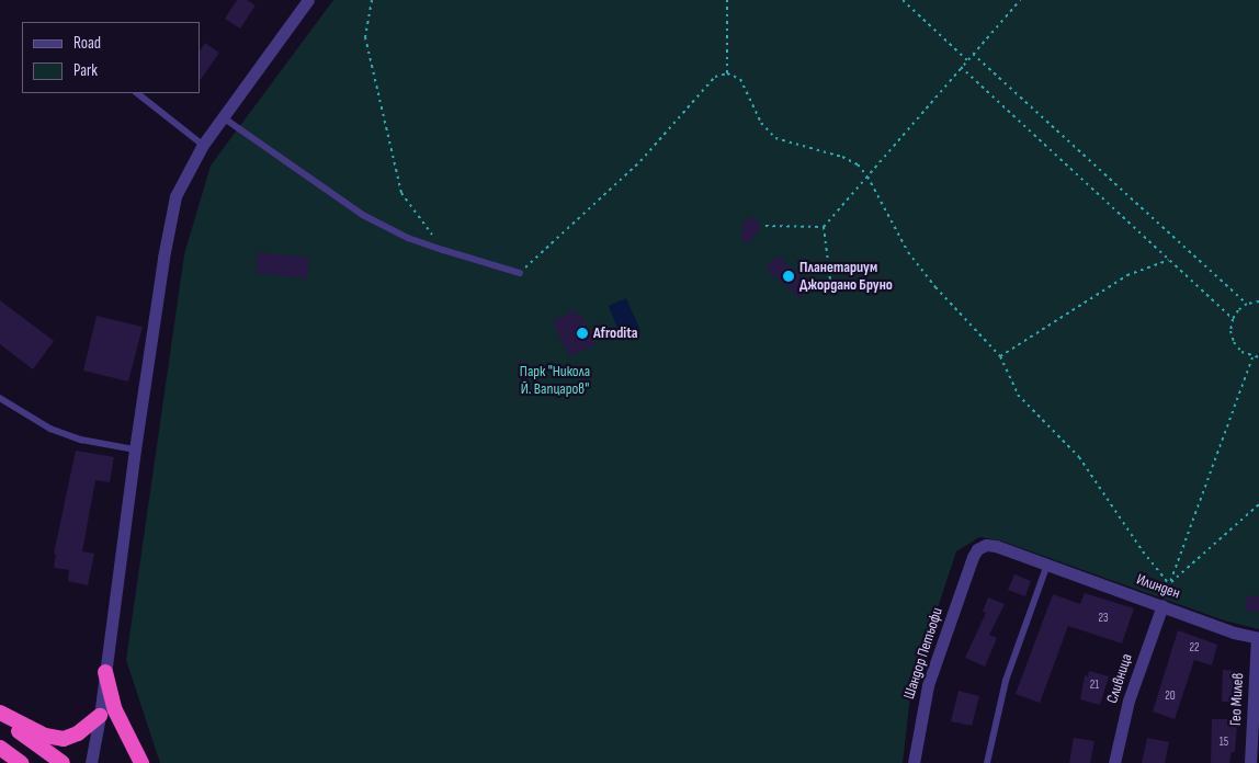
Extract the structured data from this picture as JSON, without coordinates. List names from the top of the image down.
{
  "streets": {
    "street": [
      "Илинден",
      "Шандор Петьофи",
      "Сливница",
      "Гео Милев"
    ]
  },
  "crossings": [
    ["Илинден", "Шандор Петьофи"],
    ["Илинден", "Сливница"],
    ["Илинден", "Гео Милев"]
  ],
  "parks": ["Парк \"Никола Й. Вапцаров\""],
  "places": ["Планетариум Джордано Бруно", "Afrodita"],
  "house_numbers": [
    "23",
    "22",
    "21",
    "20",
    "15"
  ],
  "legend": ["Road", "Park"]
}
